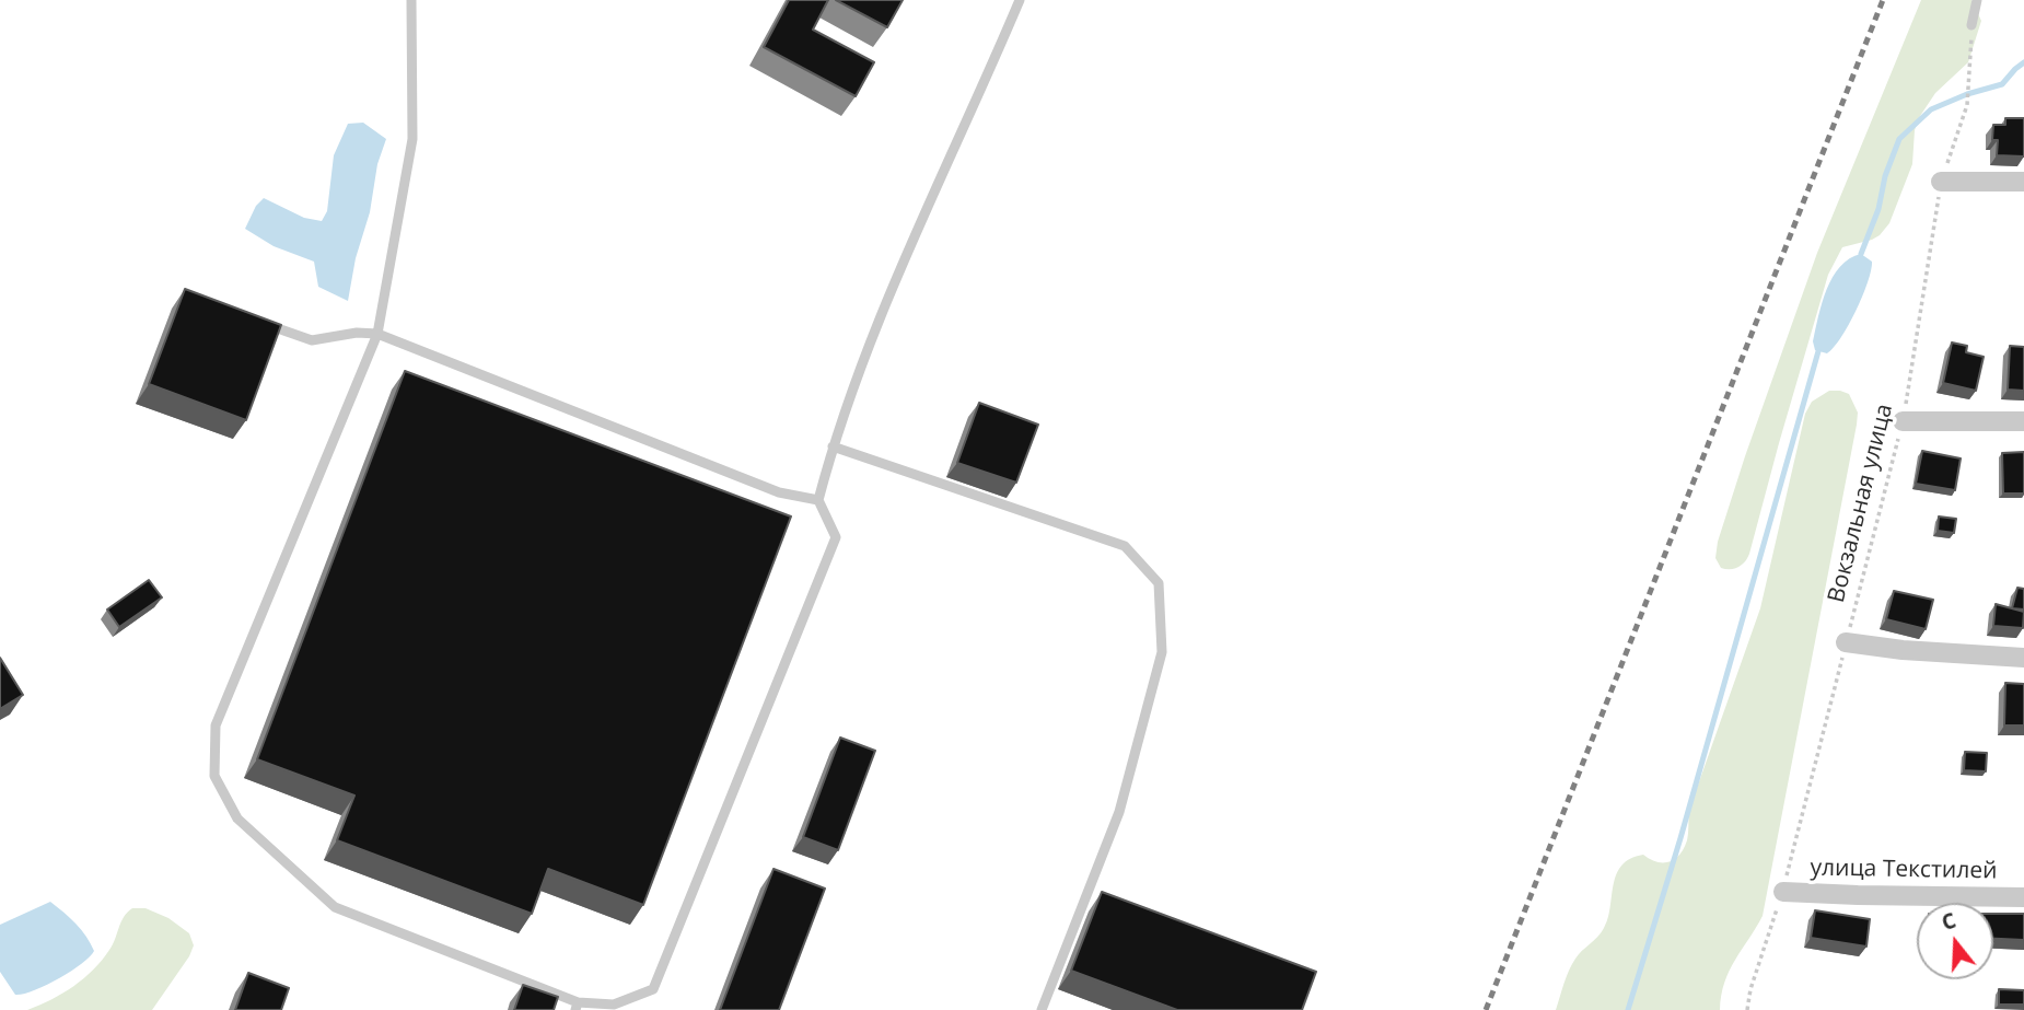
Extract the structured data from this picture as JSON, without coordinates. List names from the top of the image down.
{
  "streets": {
    "street": ["улица Текстилей"],
    "path": ["Вокзальная улица"]
  },
  "crossings": [
    ["Вокзальная улица", "улица Текстилей"]
  ],
  "north": "top"
}
